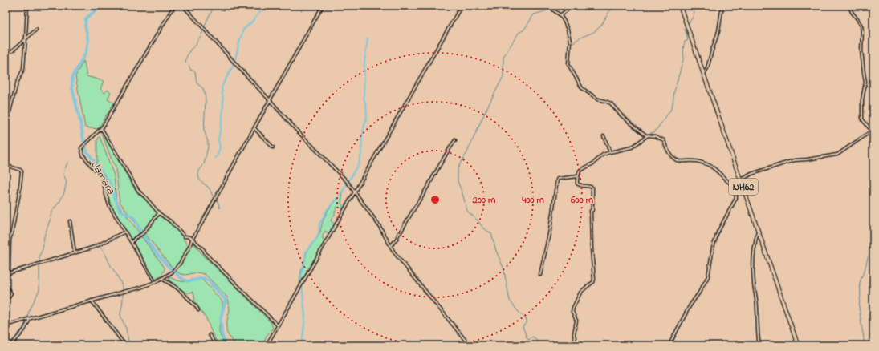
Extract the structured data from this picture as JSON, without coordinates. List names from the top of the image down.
{
  "streets": {
    "main road": ["NH62"]
  },
  "water": ["Jamara"],
  "rings": ["200 m", "400 m", "600 m"]
}
